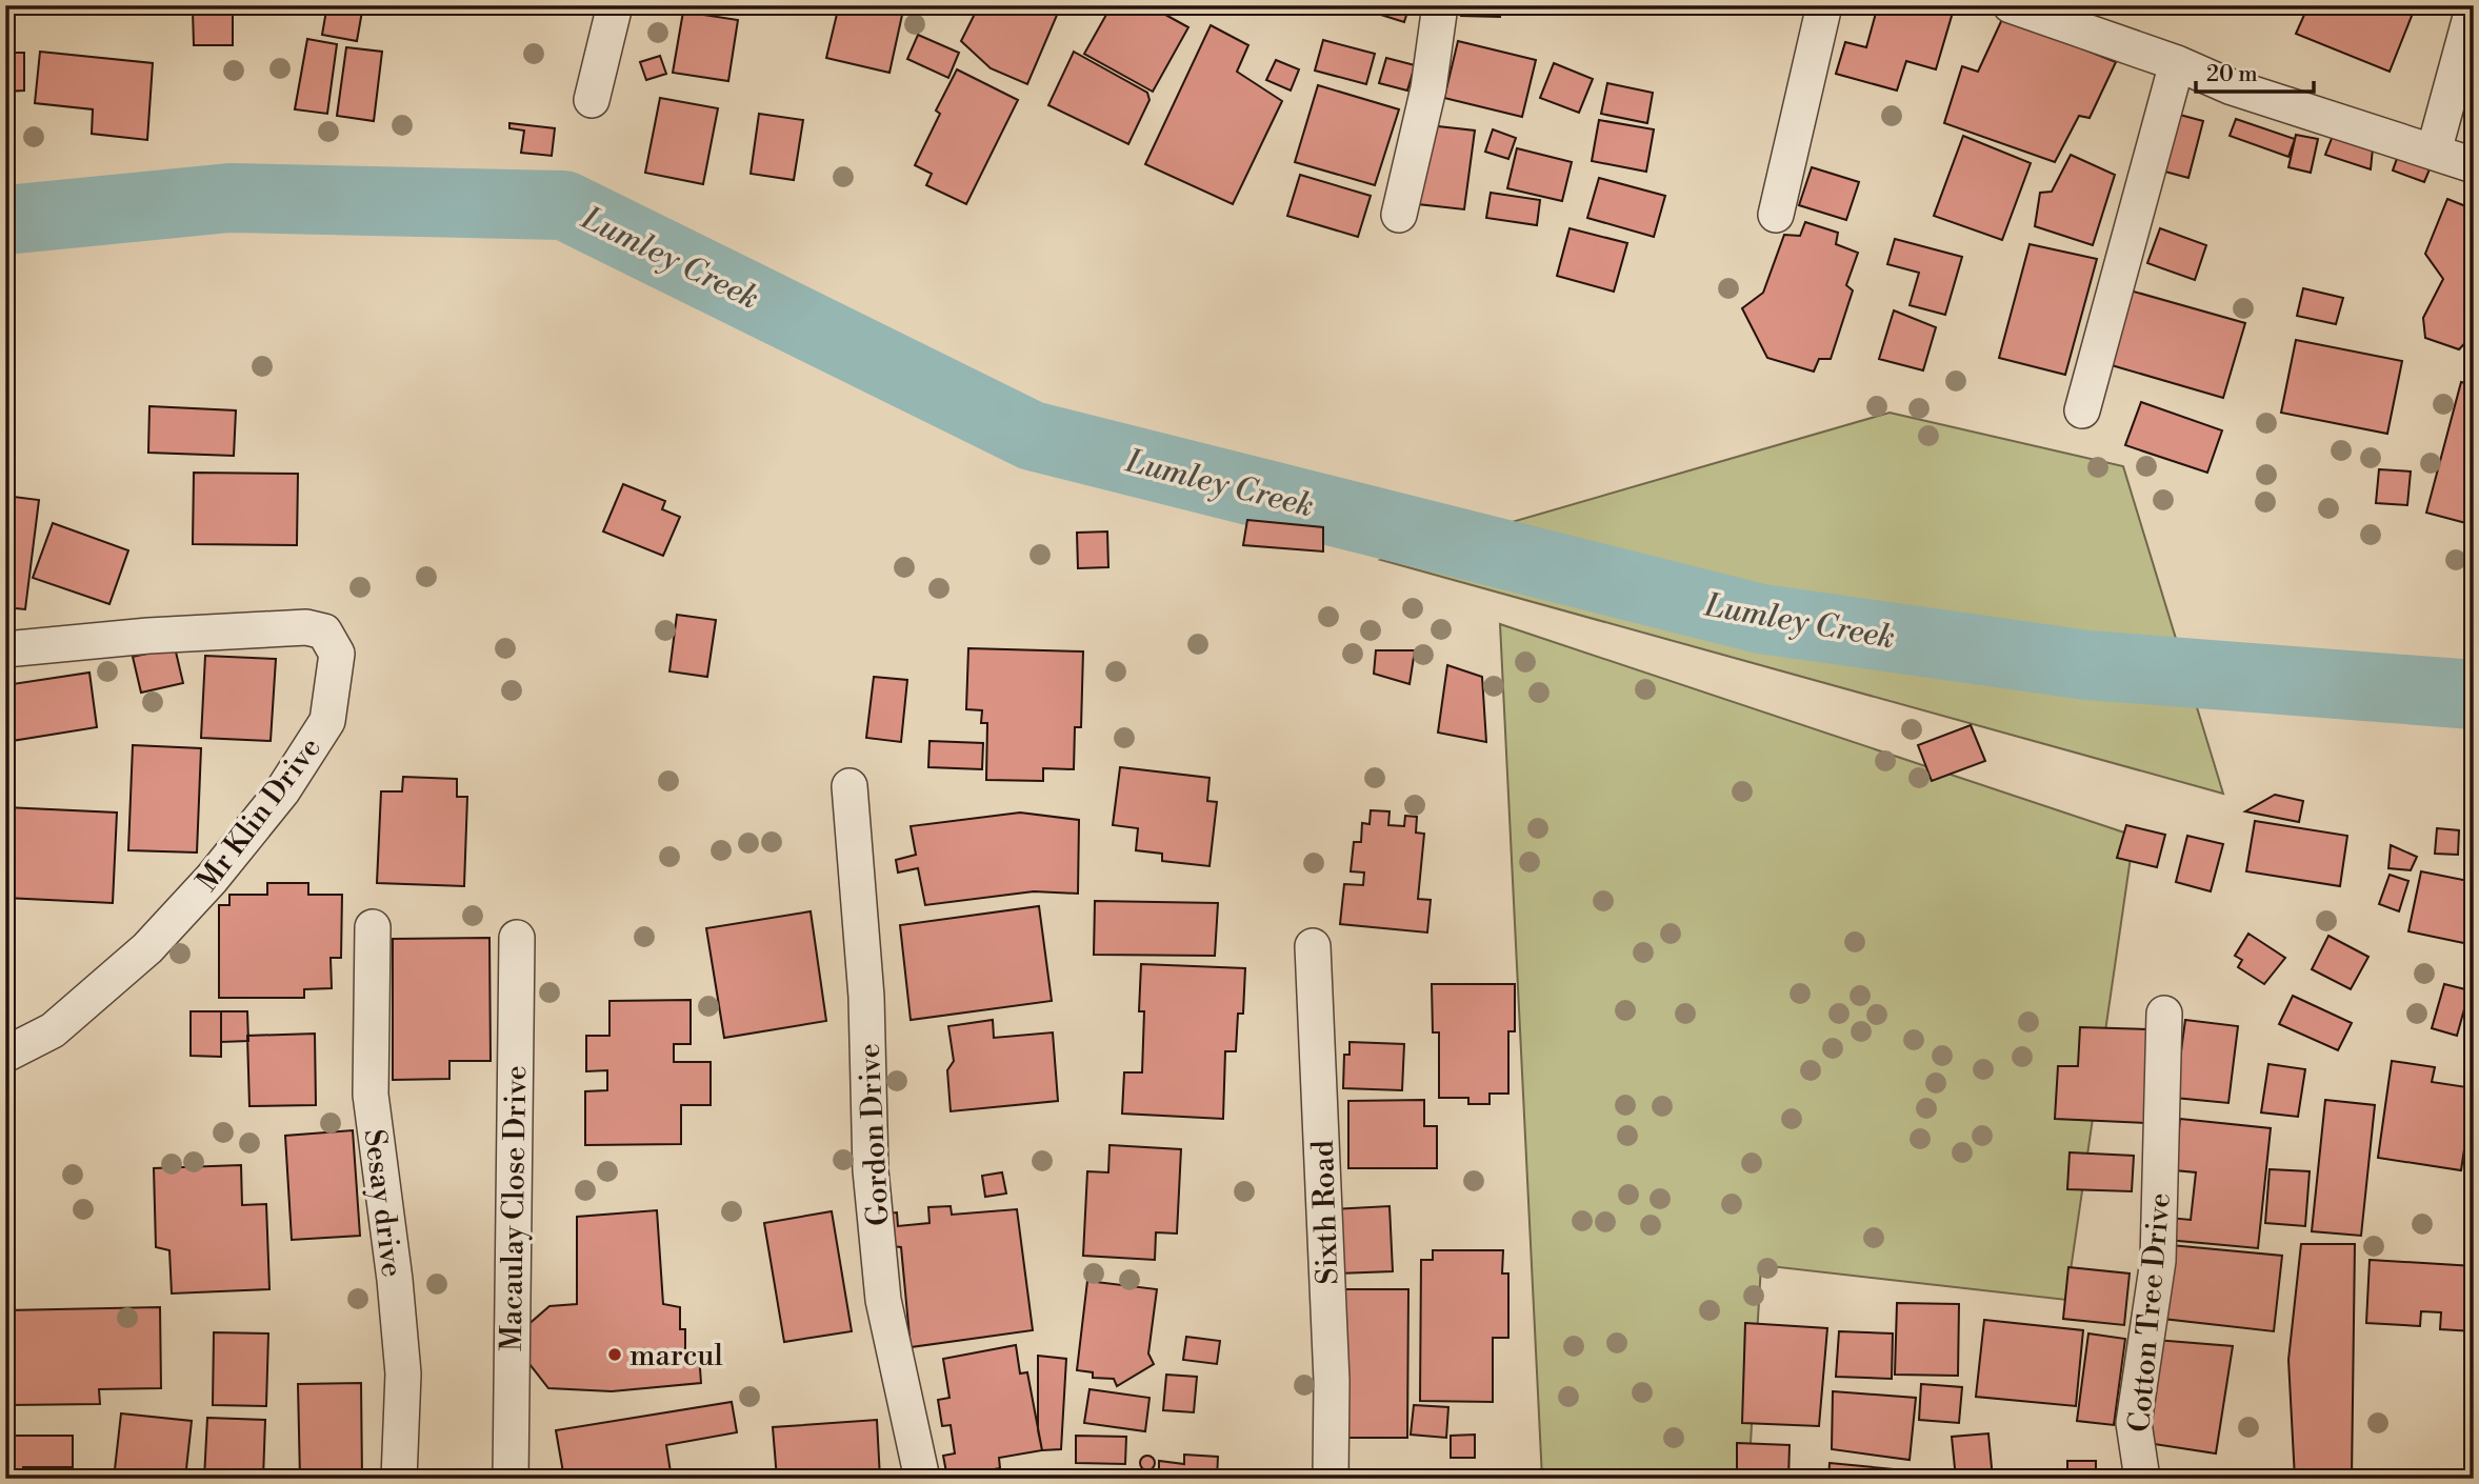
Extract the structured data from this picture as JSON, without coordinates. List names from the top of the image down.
{
  "streets": {
    "street": [
      "Mr Klin Drive",
      "Gordon Drive",
      "Sesay drive",
      "Macaulay Close Drive",
      "Sixth Road",
      "Cotton Tree Drive"
    ]
  },
  "water": ["Lumley Creek"],
  "places": ["marcul"],
  "scale_bar": "20 m"
}
